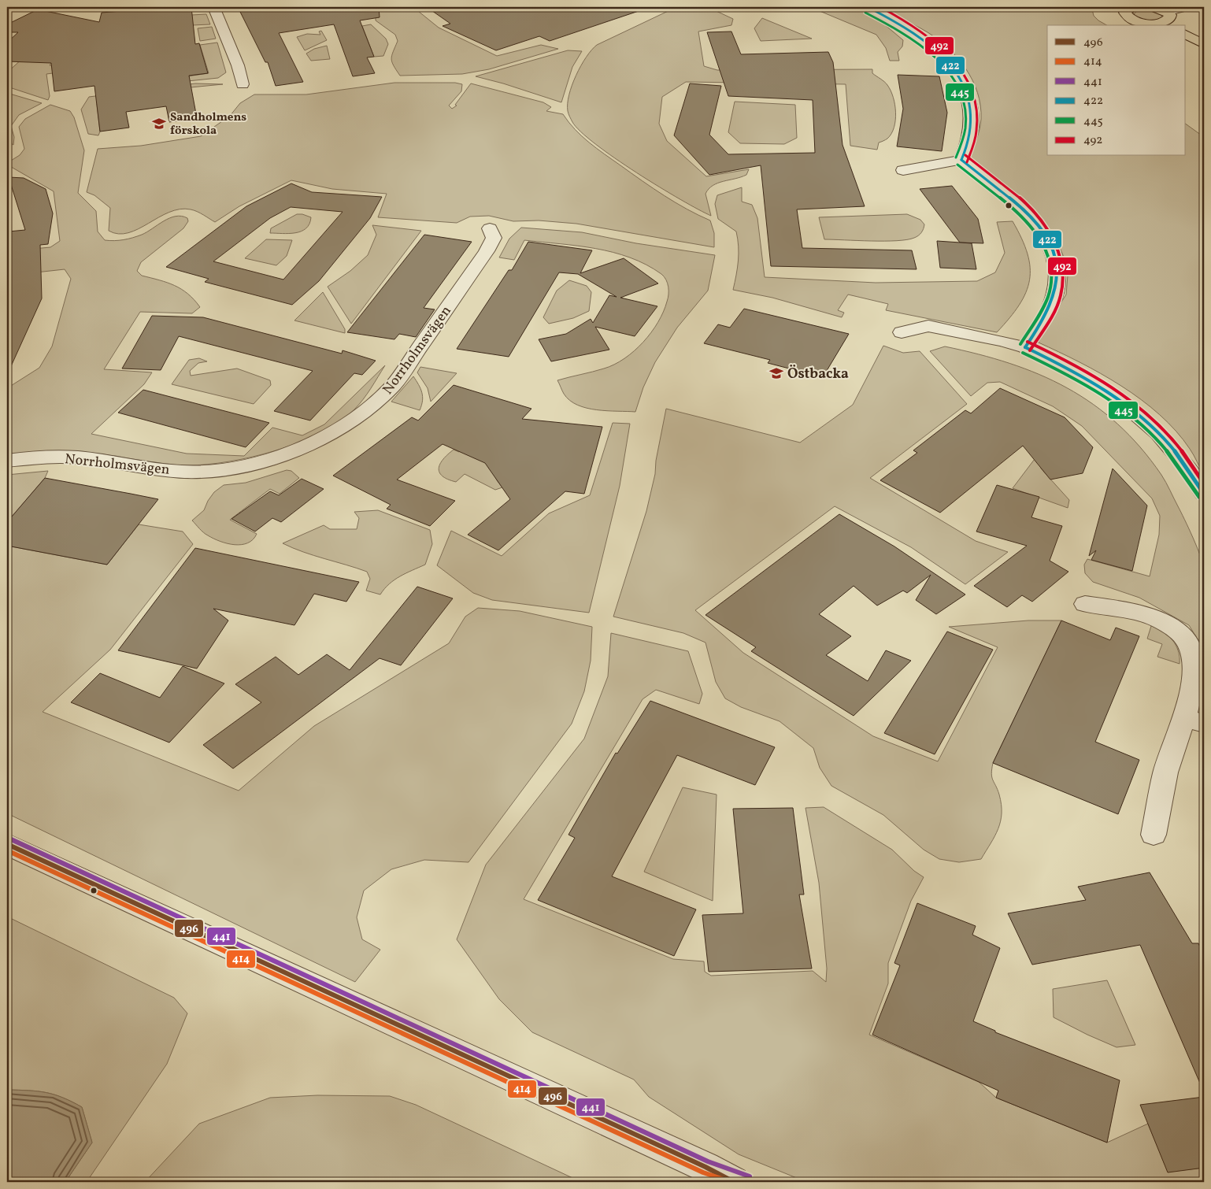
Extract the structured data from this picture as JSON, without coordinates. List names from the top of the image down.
{
  "streets": {
    "street": ["Norrholmsvägen"]
  },
  "places": {
    "school or university": ["Sandholmens förskola", "Östbacka"]
  },
  "lines": [
    "transit line 422",
    "transit line 492",
    "transit line 445",
    "transit line 441",
    "transit line 496",
    "transit line 414"
  ],
  "legend": [
    "496",
    "414",
    "441",
    "422",
    "445",
    "492"
  ]
}
